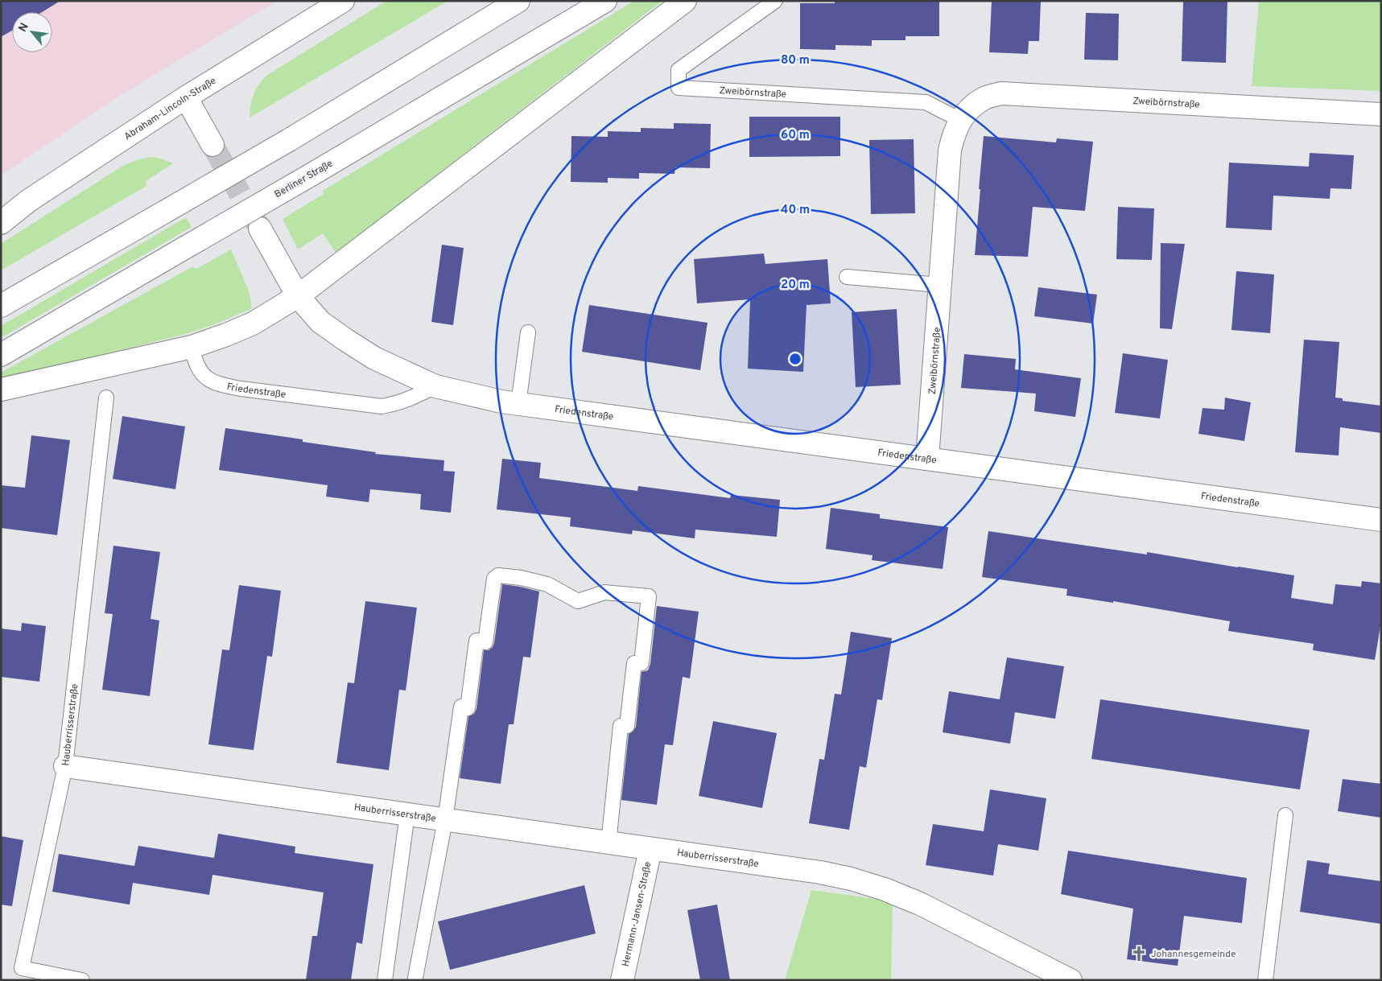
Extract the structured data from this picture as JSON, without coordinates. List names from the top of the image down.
{
  "streets": {
    "street": [
      "Zweibörnstraße",
      "Abraham-Lincoln-Straße",
      "Berliner Straße",
      "Friedenstraße",
      "Hauberrisserstraße",
      "Hermann-Jansen-Straße"
    ]
  },
  "crossings": [
    ["Zweibörnstraße", "Friedenstraße"],
    ["Hauberrisserstraße", "Hermann-Jansen-Straße"]
  ],
  "places": {
    "church": ["Johannesgemeinde"]
  },
  "north": "top left",
  "rings": [
    "80 m",
    "60 m",
    "40 m",
    "20 m"
  ]
}
